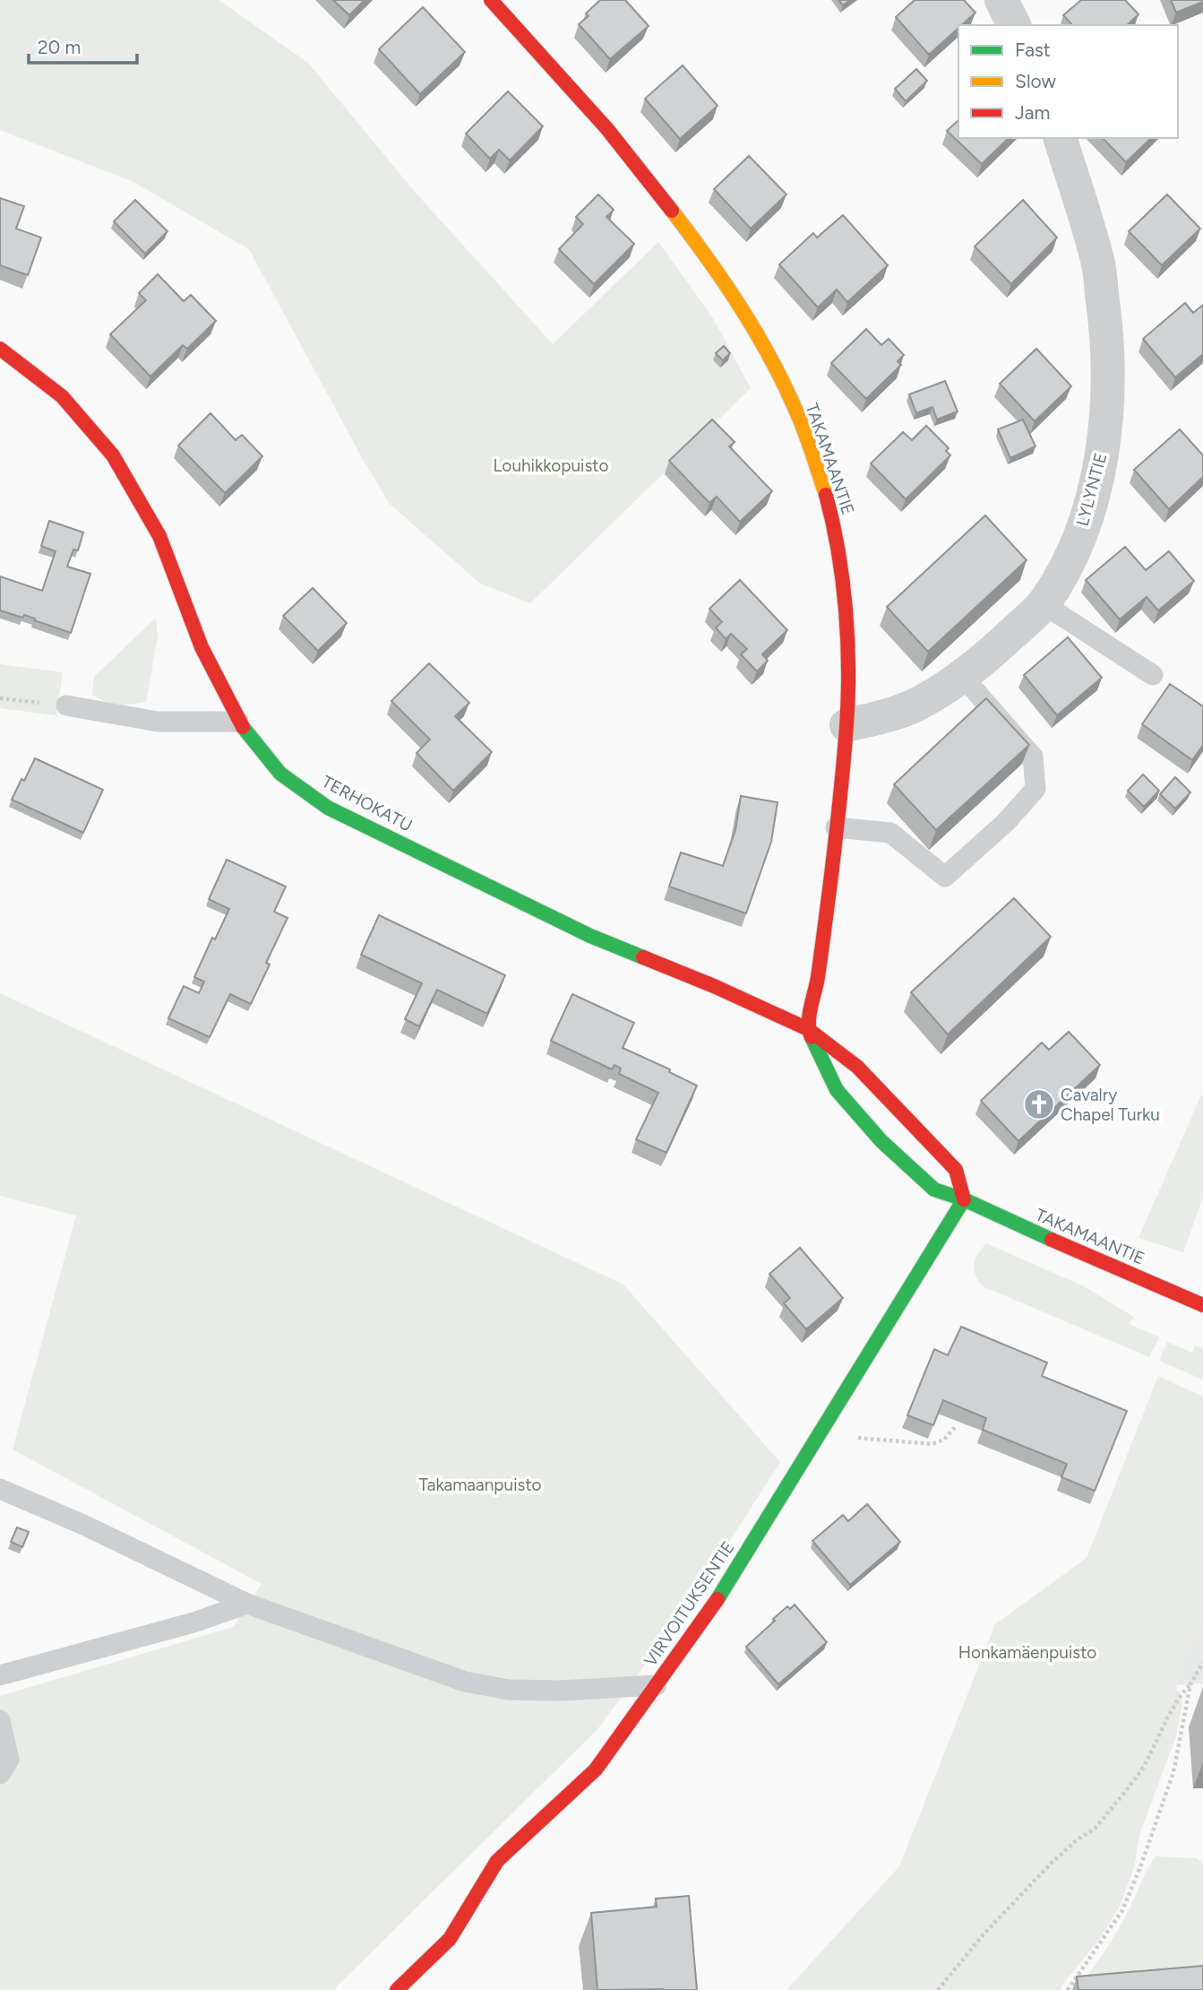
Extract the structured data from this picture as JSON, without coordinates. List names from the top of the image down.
{
  "streets": {
    "street": [
      "TAKAMAANTIE",
      "LYLYNTIE",
      "TERHOKATU",
      "VIRVOITUKSENTIE"
    ]
  },
  "crossings": [
    ["TAKAMAANTIE", "LYLYNTIE"],
    ["TAKAMAANTIE", "TERHOKATU"],
    ["TAKAMAANTIE", "VIRVOITUKSENTIE"]
  ],
  "parks": ["Louhikkopuisto", "Takamaanpuisto", "Honkamäenpuisto"],
  "places": {
    "church": ["Cavalry Chapel Turku"]
  },
  "legend": ["Fast", "Slow", "Jam"],
  "scale_bar": "20 m"
}
